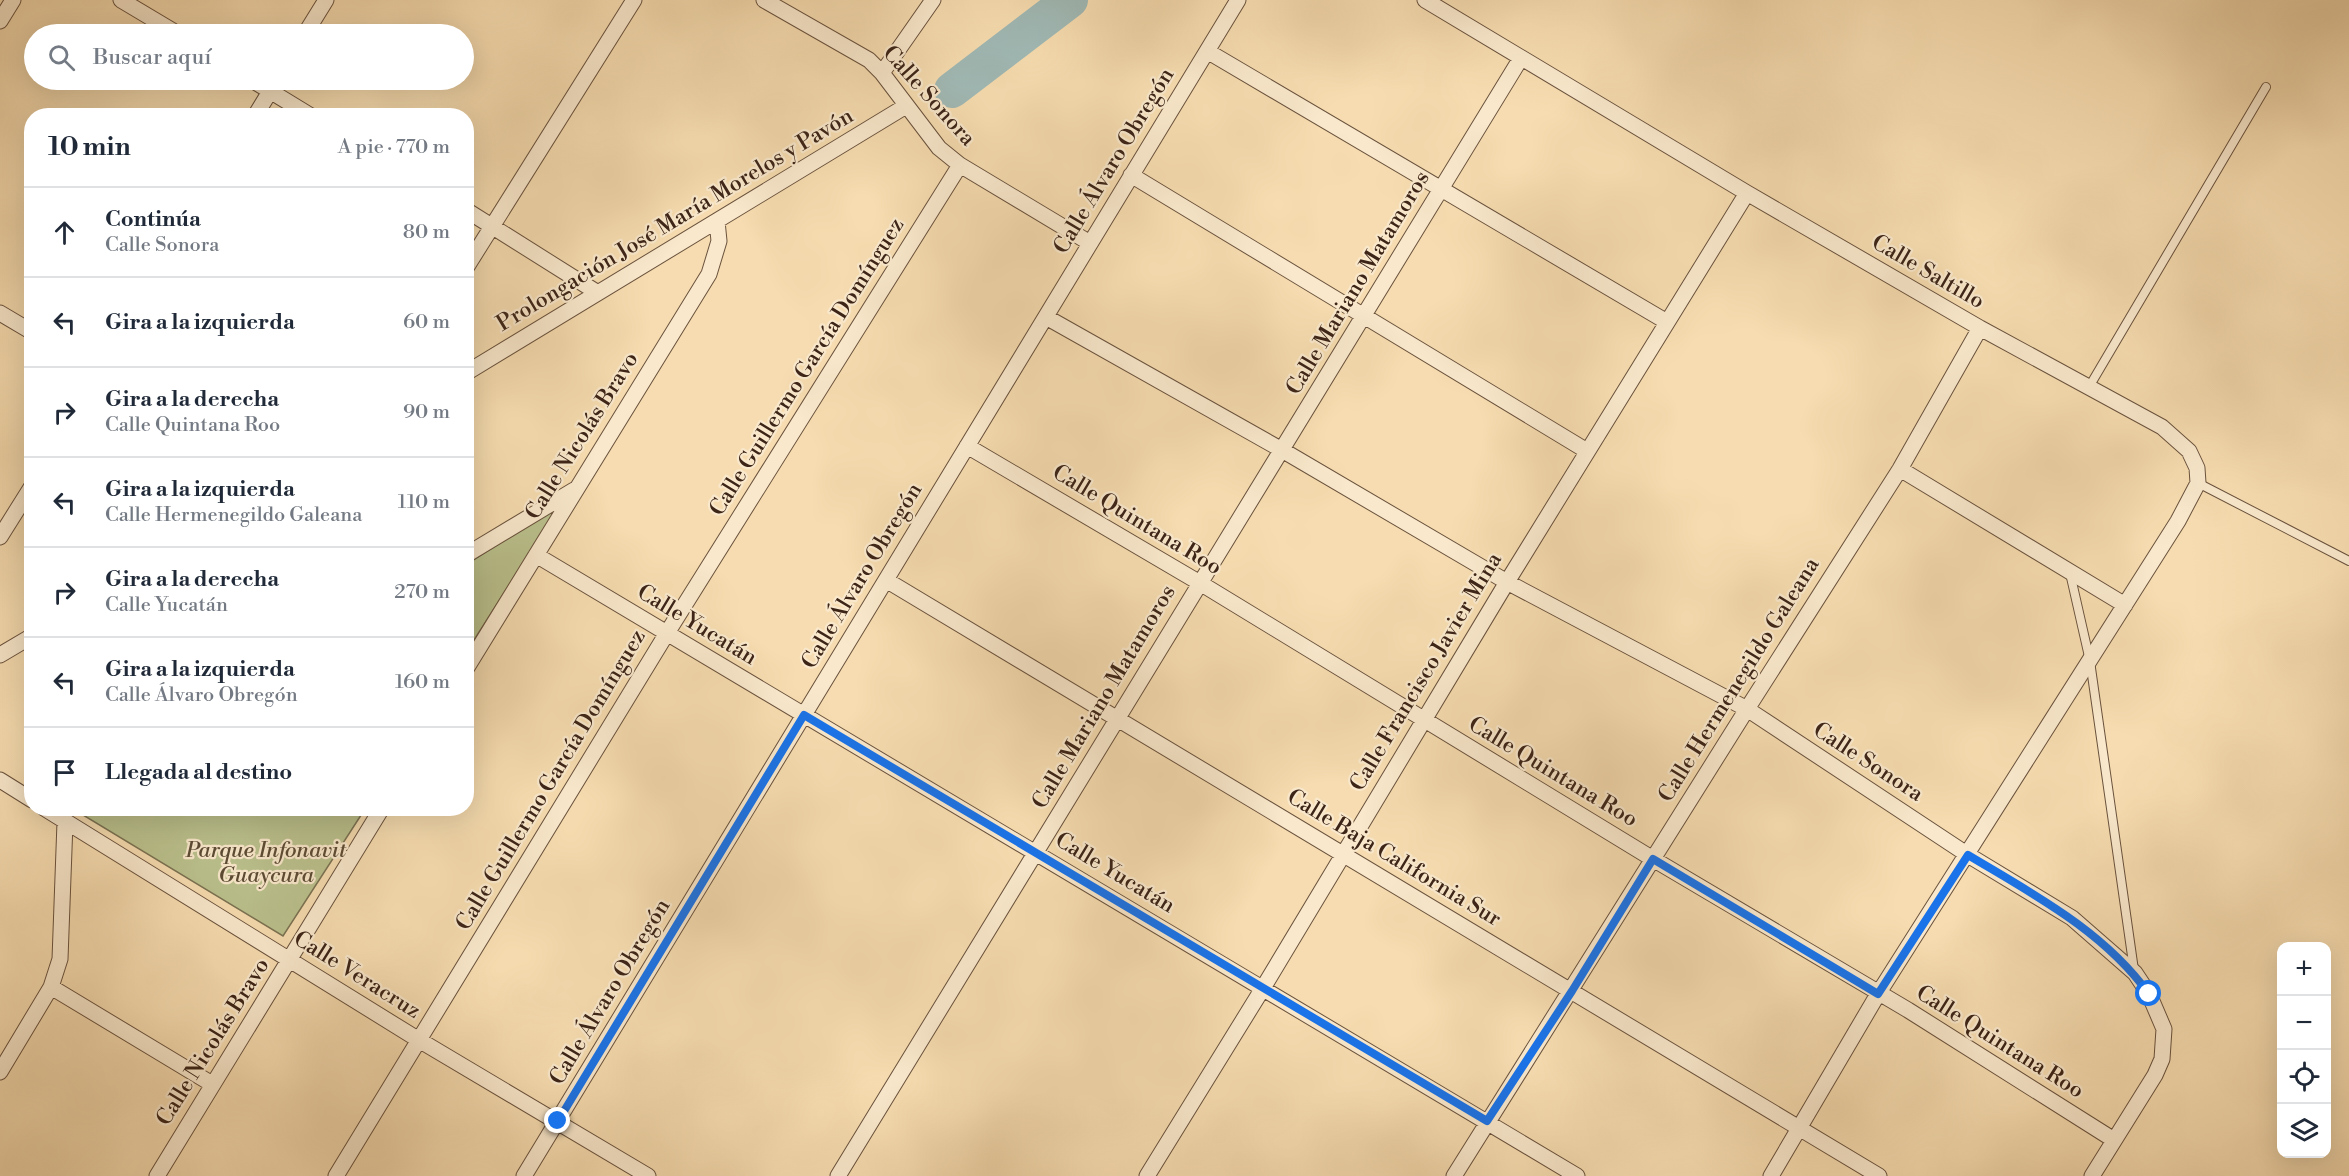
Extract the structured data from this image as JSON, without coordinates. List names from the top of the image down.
{
  "streets": {
    "street": [
      "Calle Sonora",
      "Calle Álvaro Obregón",
      "Prolongación José María Morelos y Pavón",
      "Calle Saltillo",
      "Calle Mariano Matamoros",
      "Calle Guillermo García Domínguez",
      "Calle Nicolás Bravo",
      "Calle Quintana Roo",
      "Calle Yucatán",
      "Calle Francisco Javier Mina",
      "Calle Hermenegildo Galeana",
      "Calle Baja California Sur",
      "Calle Veracruz"
    ]
  },
  "crossings": [
    ["Calle Sonora", "Calle Álvaro Obregón"],
    ["Calle Sonora", "Prolongación José María Morelos y Pavón"],
    ["Calle Sonora", "Calle Mariano Matamoros"],
    ["Calle Sonora", "Calle Guillermo García Domínguez"],
    ["Calle Sonora", "Calle Quintana Roo"],
    ["Calle Sonora", "Calle Francisco Javier Mina"],
    ["Calle Sonora", "Calle Hermenegildo Galeana"],
    ["Calle Álvaro Obregón", "Calle Quintana Roo"],
    ["Calle Álvaro Obregón", "Calle Yucatán"],
    ["Calle Álvaro Obregón", "Calle Baja California Sur"],
    ["Calle Álvaro Obregón", "Calle Veracruz"],
    ["Prolongación José María Morelos y Pavón", "Calle Nicolás Bravo"],
    ["Calle Saltillo", "Calle Mariano Matamoros"],
    ["Calle Saltillo", "Calle Francisco Javier Mina"],
    ["Calle Saltillo", "Calle Hermenegildo Galeana"],
    ["Calle Mariano Matamoros", "Calle Quintana Roo"],
    ["Calle Mariano Matamoros", "Calle Yucatán"],
    ["Calle Mariano Matamoros", "Calle Baja California Sur"],
    ["Calle Guillermo García Domínguez", "Calle Yucatán"],
    ["Calle Guillermo García Domínguez", "Calle Veracruz"],
    ["Calle Nicolás Bravo", "Calle Yucatán"],
    ["Calle Nicolás Bravo", "Calle Veracruz"],
    ["Calle Quintana Roo", "Calle Francisco Javier Mina"],
    ["Calle Quintana Roo", "Calle Hermenegildo Galeana"],
    ["Calle Yucatán", "Calle Francisco Javier Mina"],
    ["Calle Yucatán", "Calle Hermenegildo Galeana"],
    ["Calle Francisco Javier Mina", "Calle Baja California Sur"],
    ["Calle Hermenegildo Galeana", "Calle Baja California Sur"]
  ],
  "parks": ["Parque Infonavit Guaycura"],
  "page": {
    "search": "Buscar aquí",
    "heading": ["10 min", "A pie · 770 m"],
    "list": [
      ["Continúa", "Calle Sonora", "80 m"],
      ["Gira a la izquierda", "60 m"],
      ["Gira a la derecha", "Calle Quintana Roo", "90 m"],
      ["Gira a la izquierda", "Calle Hermenegildo Galeana", "110 m"],
      ["Gira a la derecha", "Calle Yucatán", "270 m"],
      ["Gira a la izquierda", "Calle Álvaro Obregón", "160 m"],
      "Llegada al destino"
    ],
    "map_buttons": ["+", "−"]
  }
}
